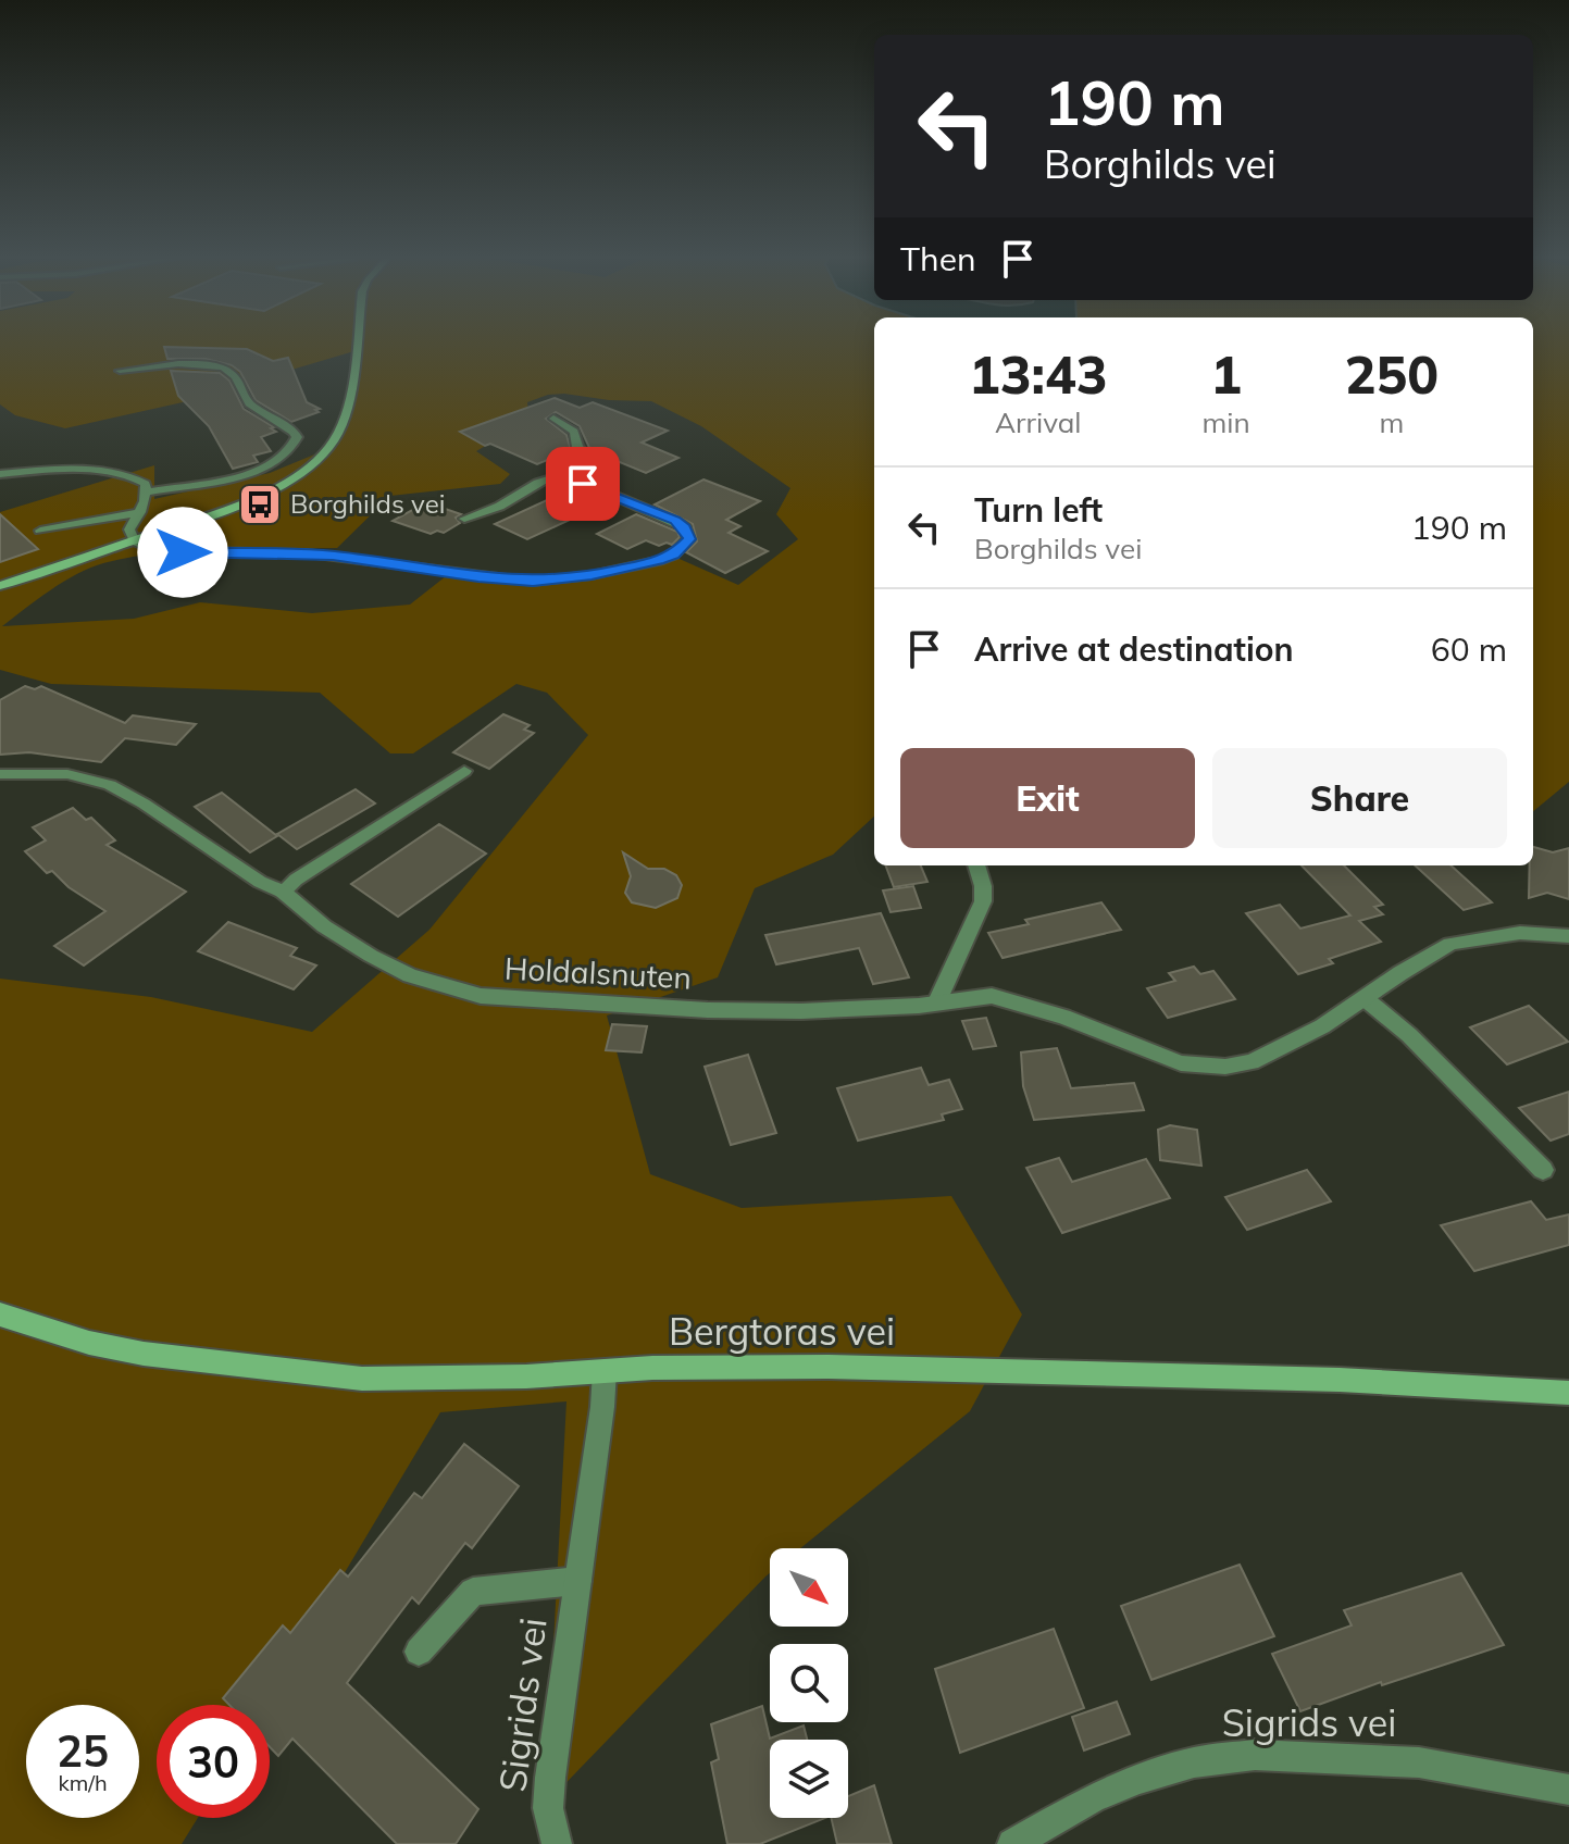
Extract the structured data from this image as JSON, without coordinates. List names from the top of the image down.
{
  "streets": {
    "street": ["Holdalsnuten", "Bergtoras vei", "Sigrids vei"]
  },
  "crossings": [
    ["Bergtoras vei", "Sigrids vei"]
  ],
  "places": {
    "bus stop": ["Borghilds vei"]
  },
  "north": "bottom right",
  "page": {
    "turn": ["190 m", "Borghilds vei"],
    "then": "Then",
    "eta": [
      "13:43",
      "Arrival",
      "1",
      "min",
      "250",
      "m"
    ],
    "list": [
      {
        "name": "Turn left",
        "note": "Borghilds vei",
        "value": "190 m"
      },
      {
        "name": "Arrive at destination",
        "value": "60 m"
      }
    ],
    "buttons": ["Exit", "Share"],
    "speed": "25 km/h",
    "limit": "30"
  }
}
